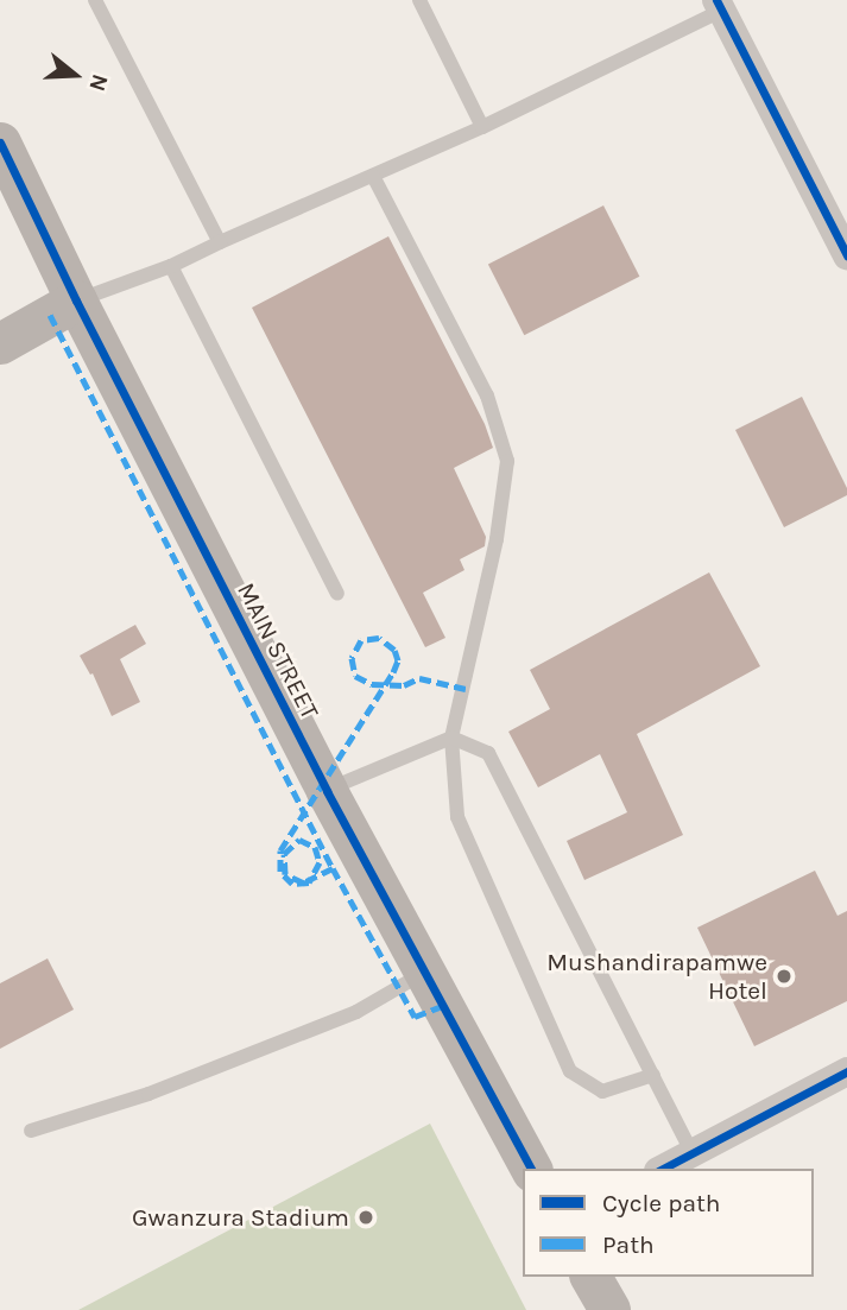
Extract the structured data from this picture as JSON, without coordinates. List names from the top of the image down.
{
  "streets": {
    "street": ["MAIN STREET"]
  },
  "places": ["Mushandirapamwe Hotel", "Gwanzura Stadium"],
  "legend": ["Cycle path", "Path"],
  "north": "right"
}
